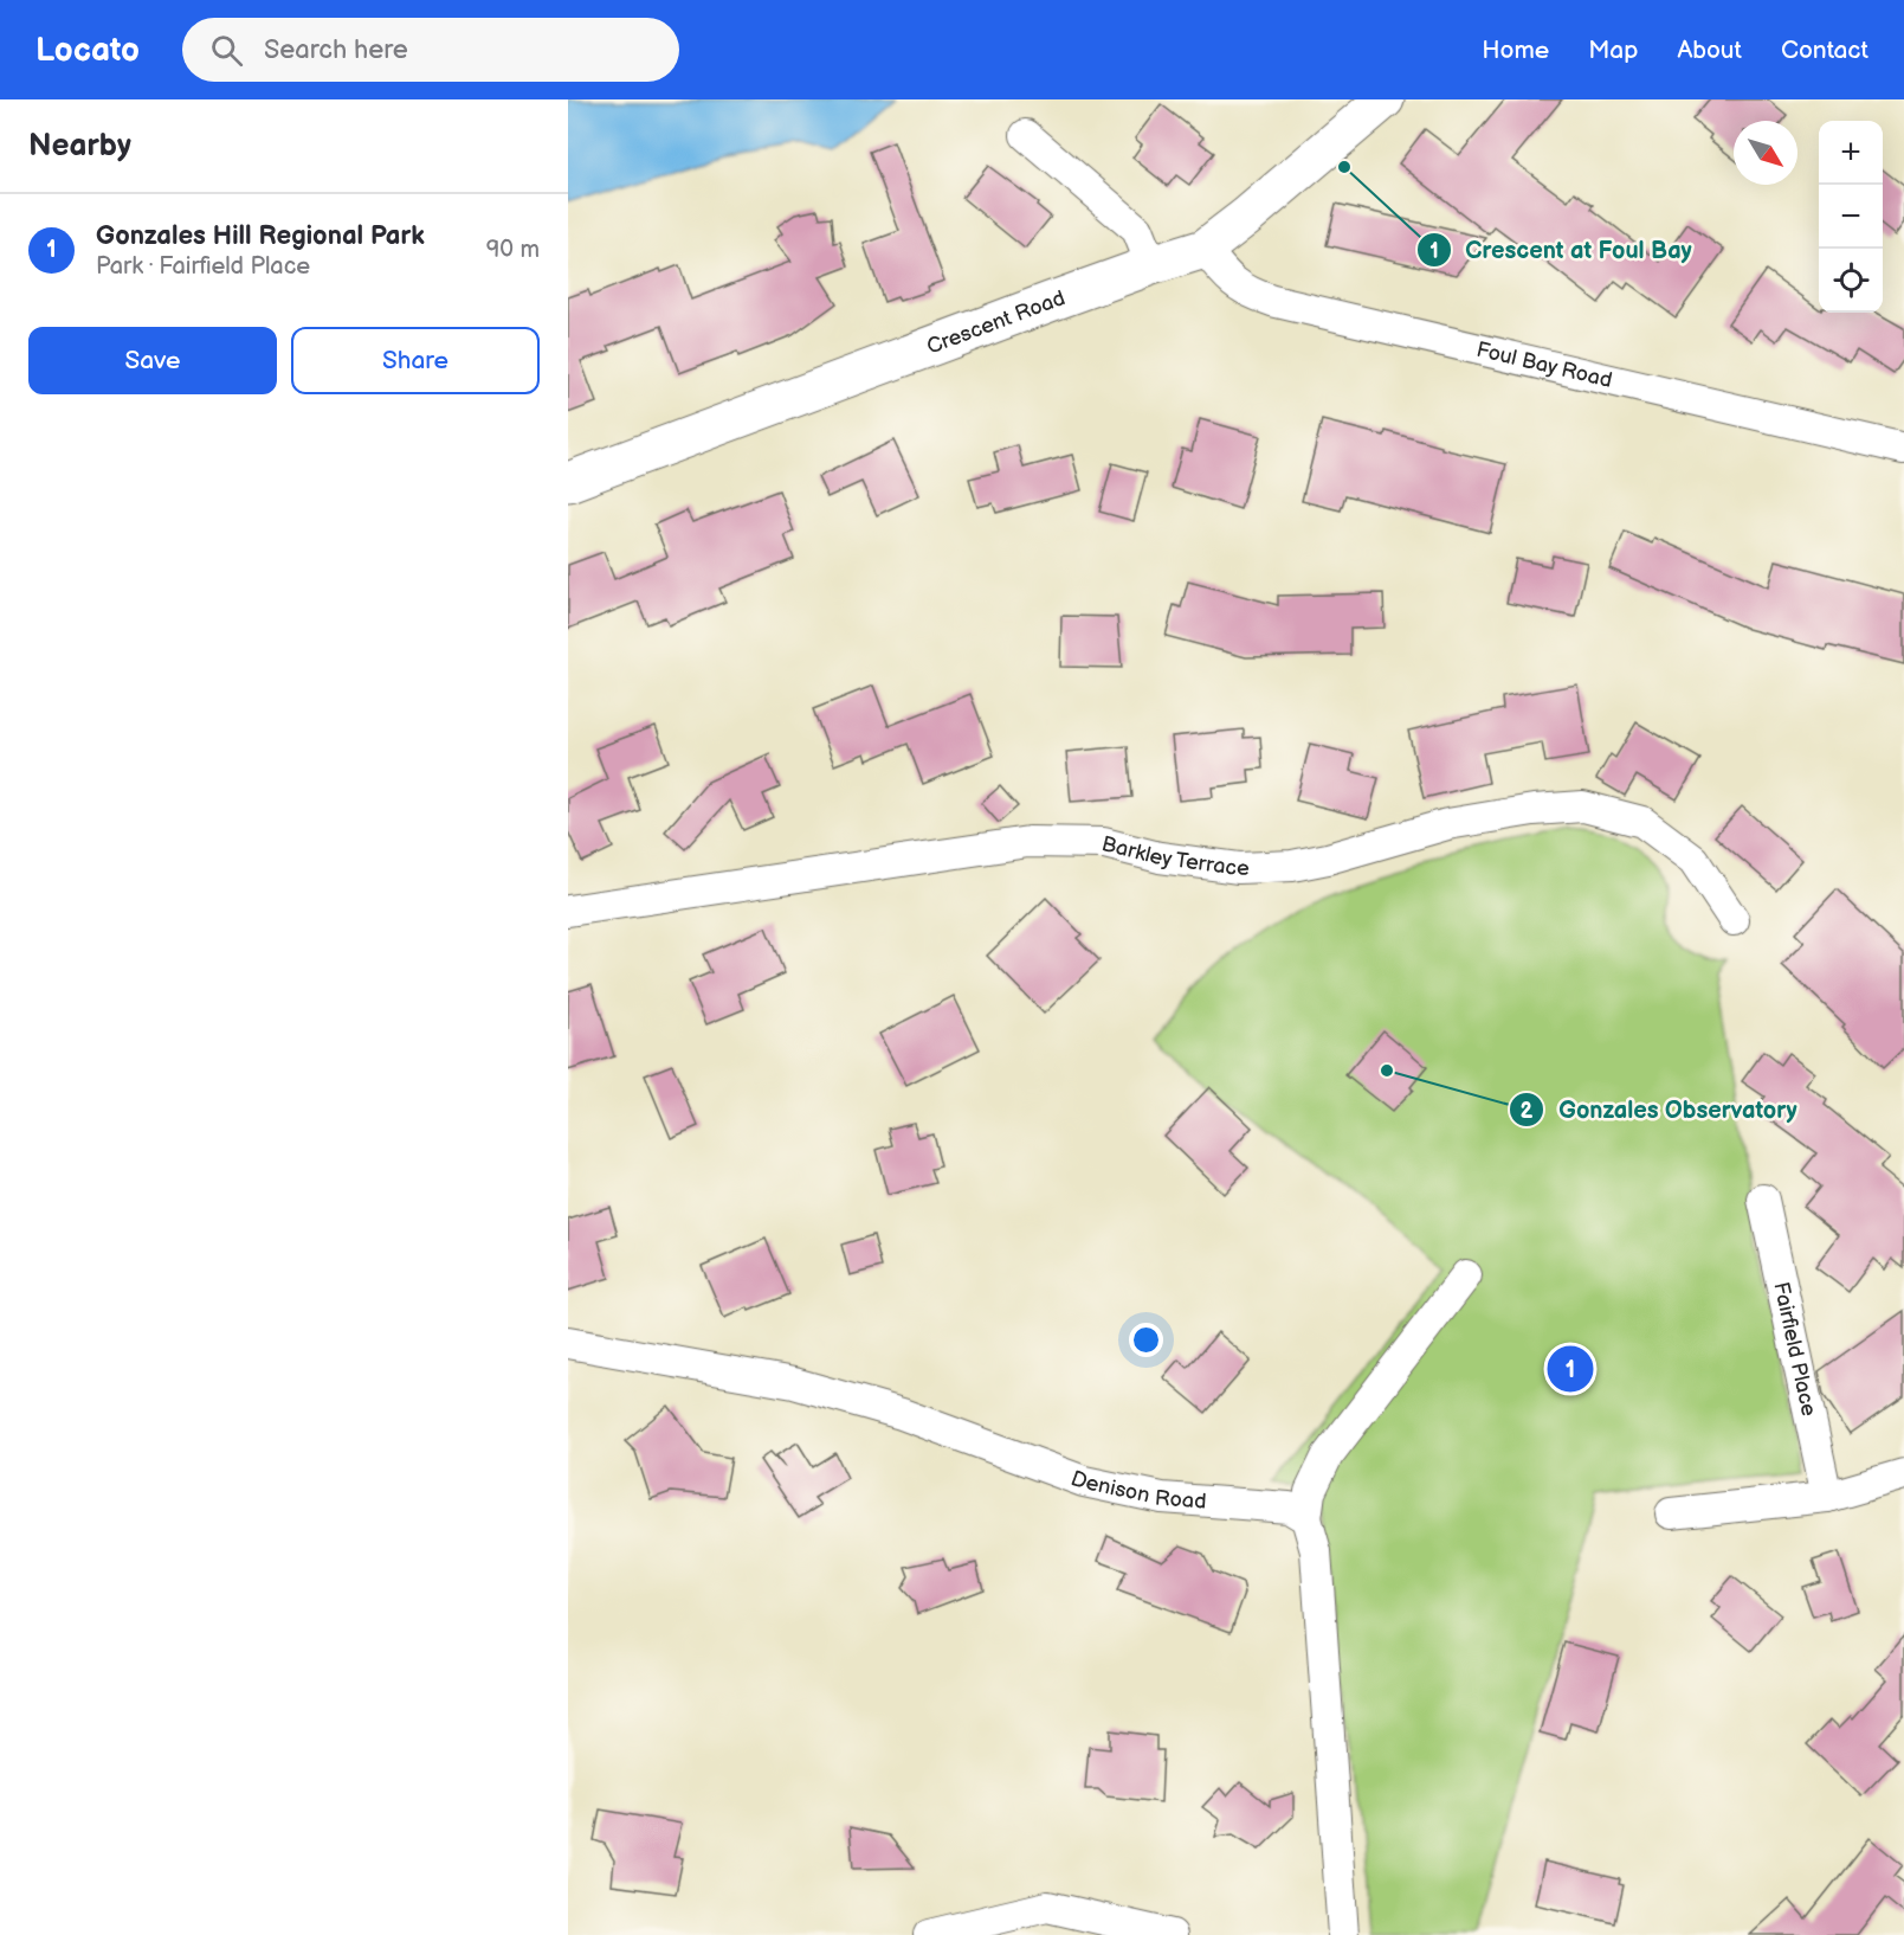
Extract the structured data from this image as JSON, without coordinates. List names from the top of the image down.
{
  "streets": {
    "main road": ["Crescent Road"],
    "street": [
      "Foul Bay Road",
      "Barkley Terrace",
      "Fairfield Place",
      "Denison Road"
    ]
  },
  "crossings": [
    ["Crescent Road", "Foul Bay Road"]
  ],
  "places": ["Crescent at Foul Bay", "Gonzales Observatory"],
  "north": "bottom right",
  "page": {
    "header": "Locato",
    "search": "Search here",
    "nav": [
      "Home",
      "Map",
      "About",
      "Contact"
    ],
    "heading": "Nearby",
    "map_buttons": ["+", "−"],
    "list": [
      {
        "mark": "1",
        "name": "Gonzales Hill Regional Park",
        "note": "Park · Fairfield Place",
        "value": "90 m"
      }
    ],
    "buttons": ["Save", "Share"],
    "pins": "1"
  }
}
